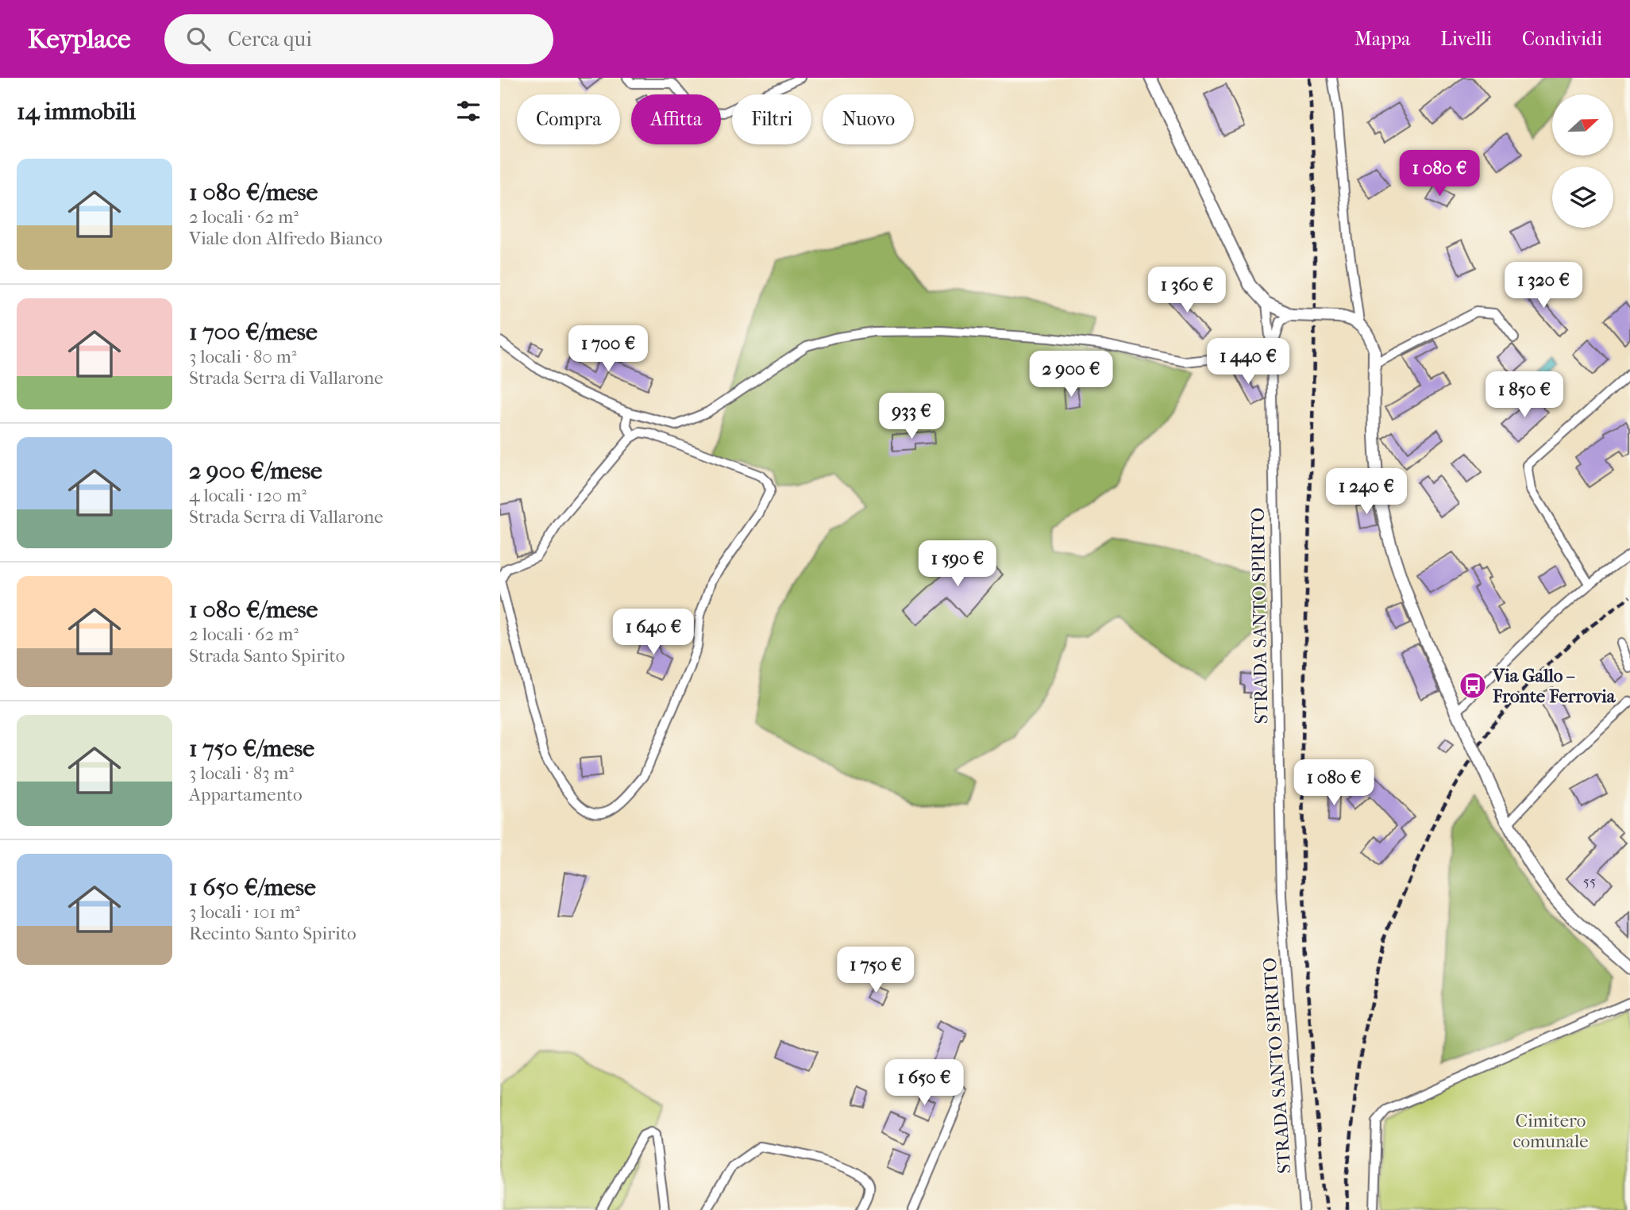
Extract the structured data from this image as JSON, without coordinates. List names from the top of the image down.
{
  "streets": {
    "street": ["STRADA SANTO SPIRITO"]
  },
  "parks": ["Cimitero comunale"],
  "places": {
    "bus stop": ["Via Gallo – Fronte Ferrovia"]
  },
  "house_numbers": ["55"],
  "north": "right",
  "page": {
    "header": "Keyplace",
    "search": "Cerca qui",
    "nav": ["Mappa", "Livelli", "Condividi"],
    "heading": "14 immobili",
    "chip": [
      "Compra",
      "Affitta",
      "Filtri",
      "Nuovo"
    ],
    "list": [
      {
        "name": "1 080 €/mese",
        "note": "2 locali · 62 m² · Viale don Alfredo Bianco"
      },
      {
        "name": "1 700 €/mese",
        "note": "3 locali · 80 m² · Strada Serra di Vallarone"
      },
      {
        "name": "2 900 €/mese",
        "note": "4 locali · 120 m² · Strada Serra di Vallarone"
      },
      {
        "name": "1 080 €/mese",
        "note": "2 locali · 62 m² · Strada Santo Spirito"
      },
      {
        "name": "1 750 €/mese",
        "note": "3 locali · 83 m² · Appartamento"
      },
      {
        "name": "1 650 €/mese",
        "note": "3 locali · 101 m² · Recinto Santo Spirito"
      }
    ],
    "price": [
      "1 080 €",
      "1 320 €",
      "1 360 €",
      "1 700 €",
      "1 440 €",
      "2 900 €",
      "1 850 €",
      "933 €",
      "1 240 €",
      "1 590 €",
      "1 640 €",
      "1 080 €",
      "1 750 €",
      "1 650 €"
    ]
  }
}
